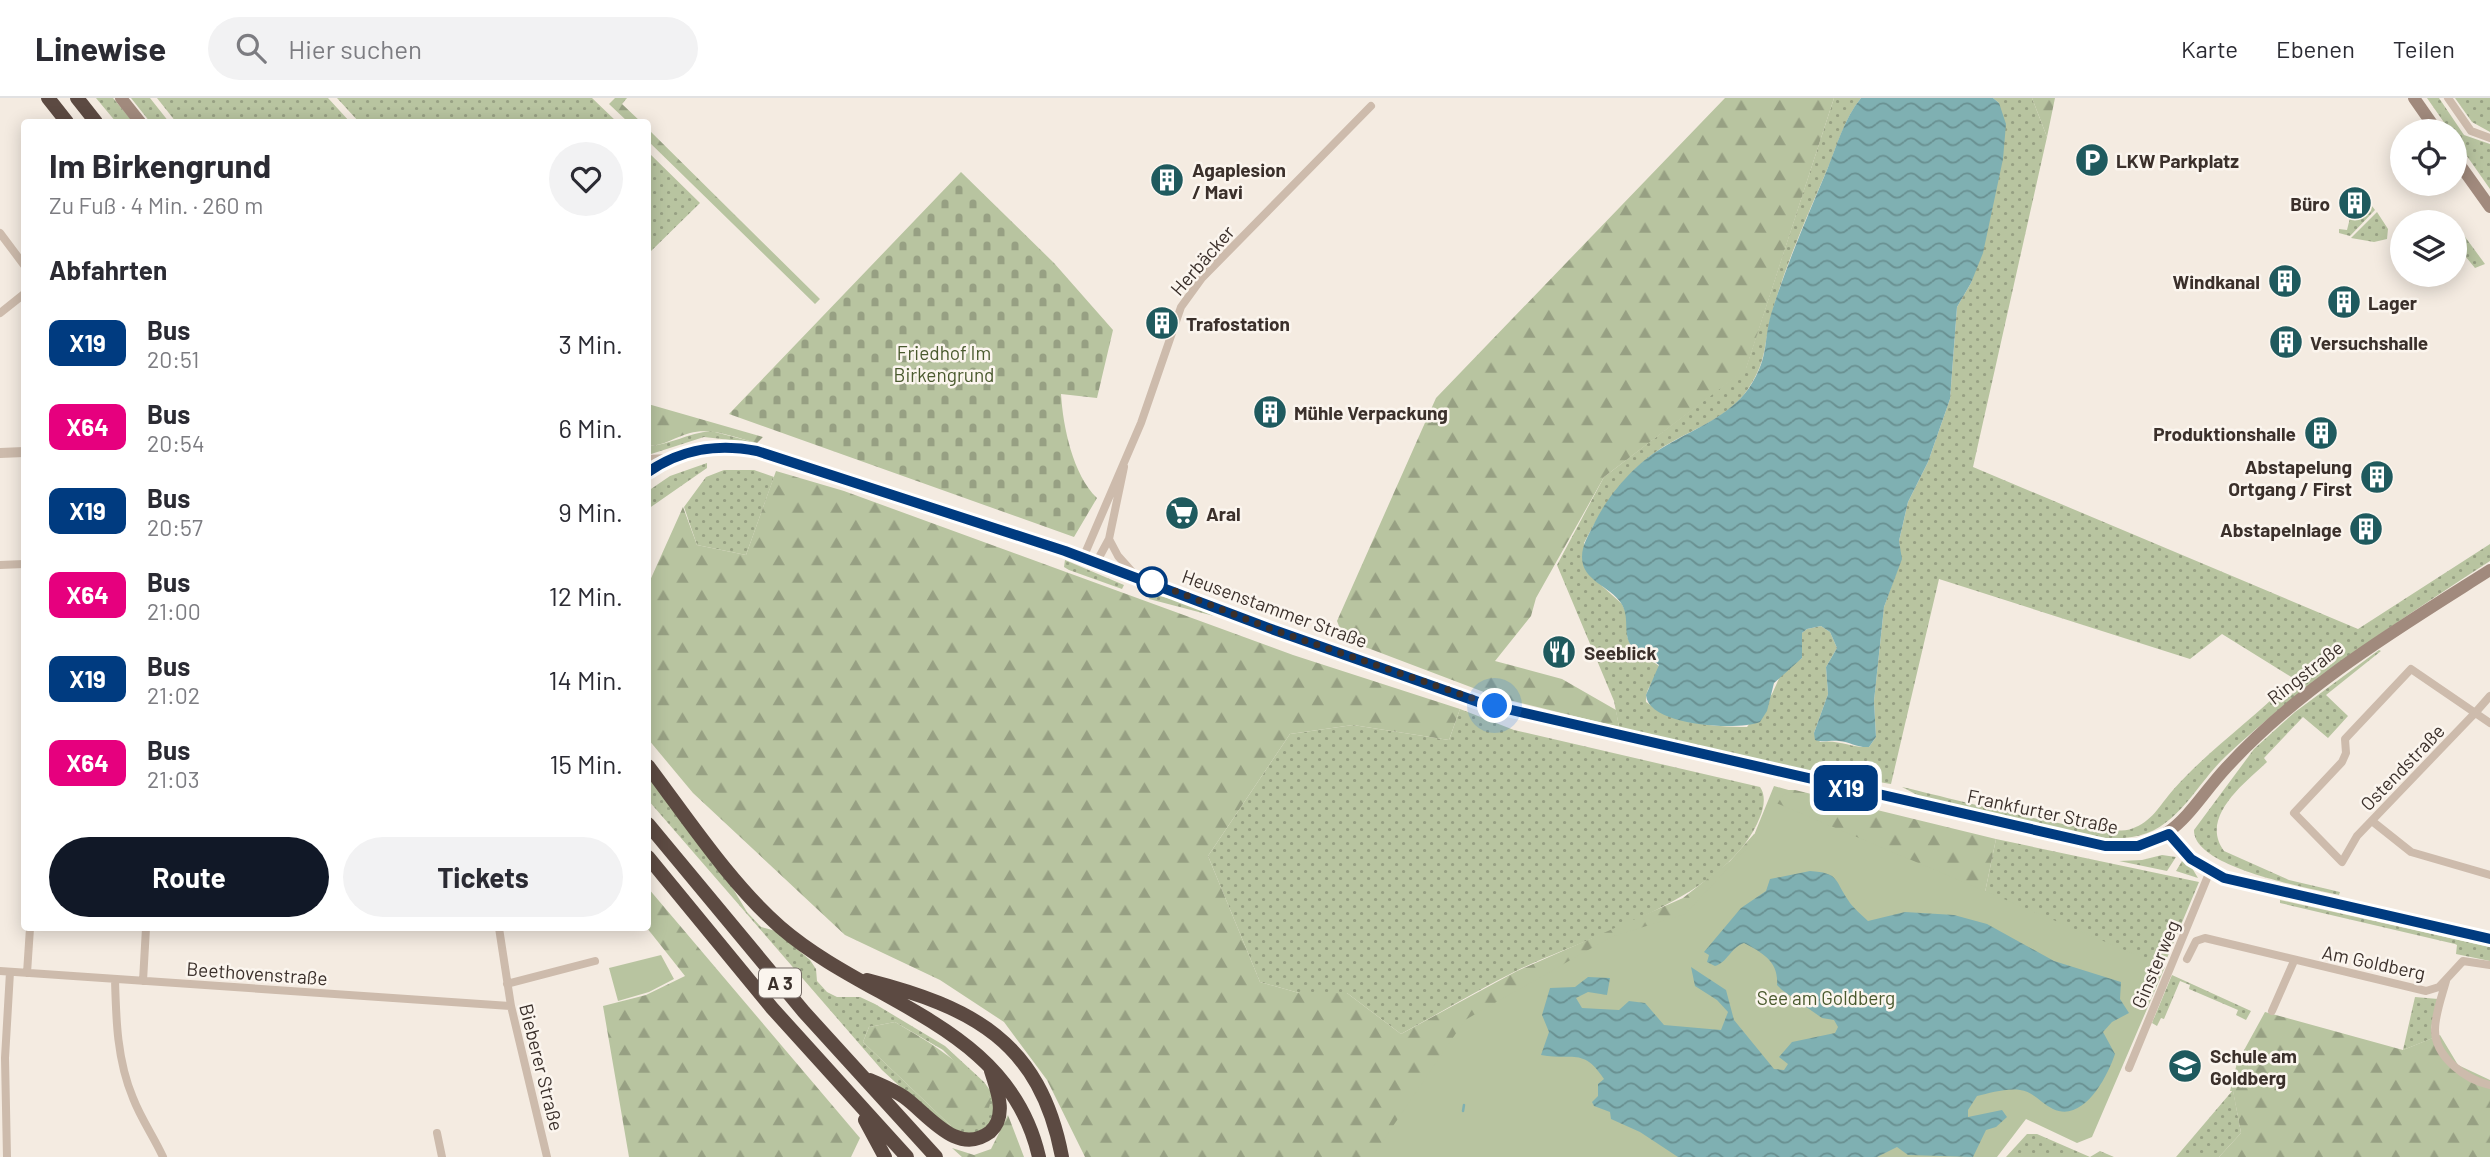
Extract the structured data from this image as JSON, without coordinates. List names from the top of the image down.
{
  "streets": {
    "highway": ["A 3"],
    "main road": ["Heusenstammer Straße", "Ringstraße", "Frankfurter Straße"],
    "street": [
      "Herbäcker",
      "Ostendstraße",
      "Am Goldberg",
      "Ginsterweg",
      "Beethovenstraße",
      "Bieberer Straße"
    ]
  },
  "crossings": [
    ["Heusenstammer Straße", "Frankfurter Straße"],
    ["Ringstraße", "Frankfurter Straße"],
    ["Beethovenstraße", "Bieberer Straße"]
  ],
  "parks": ["Friedhof Im Birkengrund", "See am Goldberg"],
  "places": {
    "parking": ["LKW Parkplatz"],
    "building": [
      "Agaplesion / Mavi",
      "Büro",
      "Windkanal",
      "Lager",
      "Trafostation",
      "Versuchshalle",
      "Mühle Verpackung",
      "Produktionshalle",
      "Abstapelung Ortgang / First",
      "Abstapelnlage"
    ],
    "supermarket": ["Aral"],
    "restaurant": ["Seeblick"],
    "school or university": ["Schule am Goldberg"]
  },
  "lines": ["bus line X19"],
  "page": {
    "header": "Linewise",
    "search": "Hier suchen",
    "nav": ["Karte", "Ebenen", "Teilen"],
    "on_map": "X19",
    "heading": [
      ["Im Birkengrund", "Zu Fuß · 4 Min. · 260 m"],
      "Abfahrten"
    ],
    "list": [
      {
        "mark": "X19",
        "name": "Bus",
        "note": "20:51",
        "value": "3 Min."
      },
      {
        "mark": "X64",
        "name": "Bus",
        "note": "20:54",
        "value": "6 Min."
      },
      {
        "mark": "X19",
        "name": "Bus",
        "note": "20:57",
        "value": "9 Min."
      },
      {
        "mark": "X64",
        "name": "Bus",
        "note": "21:00",
        "value": "12 Min."
      },
      {
        "mark": "X19",
        "name": "Bus",
        "note": "21:02",
        "value": "14 Min."
      },
      {
        "mark": "X64",
        "name": "Bus",
        "note": "21:03",
        "value": "15 Min."
      }
    ],
    "buttons": ["Route", "Tickets"]
  }
}
